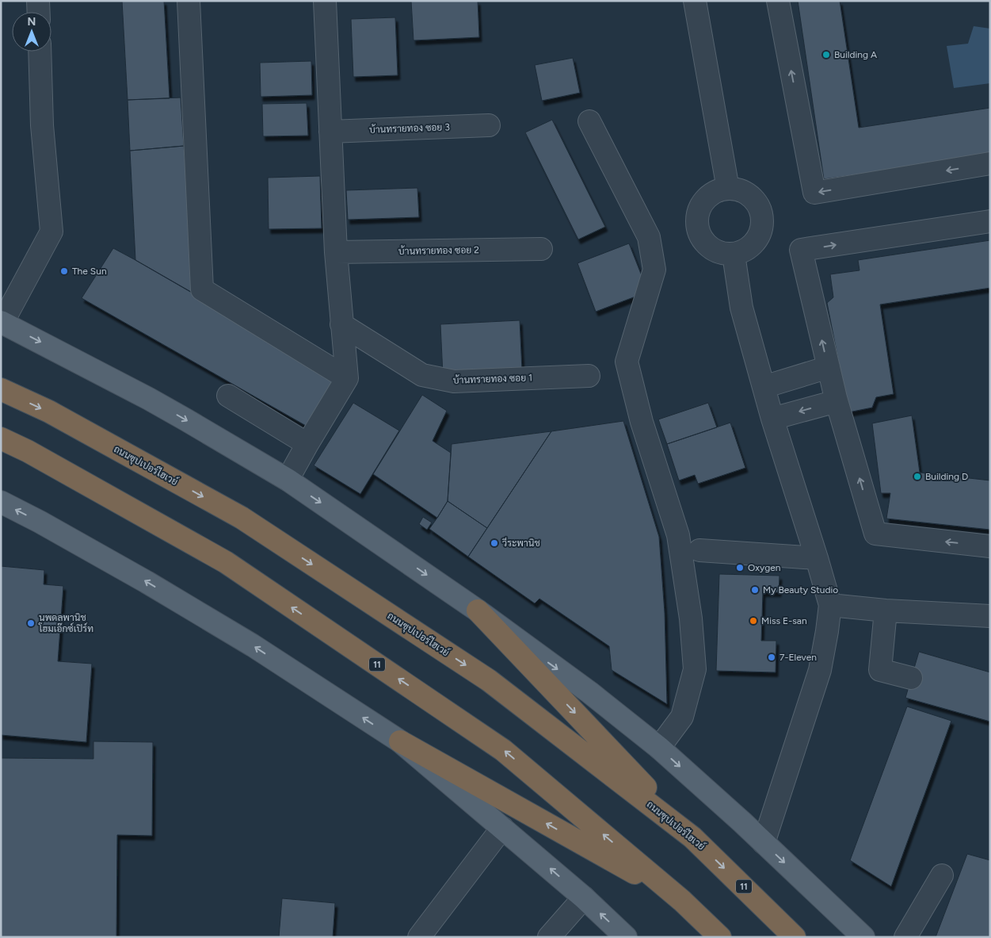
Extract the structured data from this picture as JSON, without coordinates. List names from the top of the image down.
{
  "streets": {
    "highway": ["ถนนซุปเปอร์ไฮเวย์", "11"],
    "street": ["บ้านทรายทอง ซอย 3", "บ้านทรายทอง ซอย 2", "บ้านทรายทอง ซอย 1"]
  },
  "places": [
    "Building A",
    "The Sun",
    "Building D",
    "วีระพานิช",
    "Oxygen",
    "My Beauty Studio",
    "Miss E-san",
    "นพดลพานิช โฮมเอ๊กซ์เปิร์ท",
    "7-Eleven"
  ],
  "north": "top"
}
